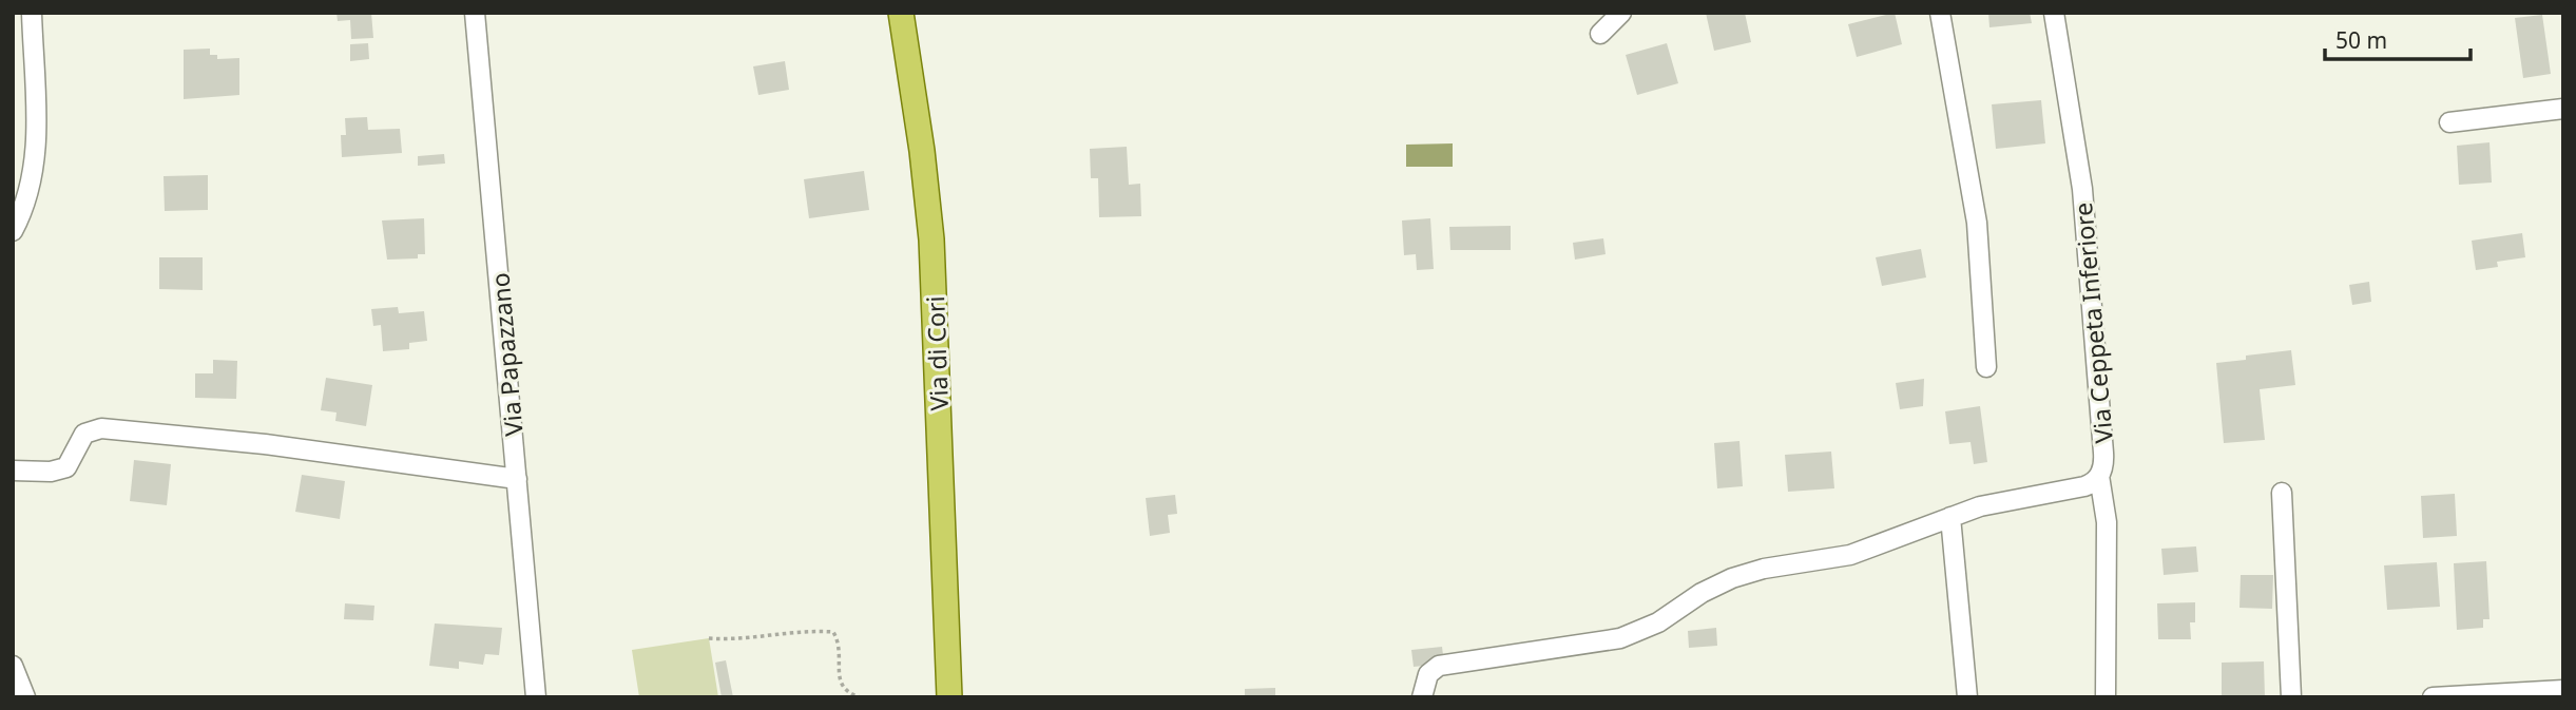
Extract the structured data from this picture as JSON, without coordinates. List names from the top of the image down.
{
  "streets": {
    "main road": ["Via di Cori"],
    "street": ["Via Ceppeta Inferiore", "Via Papazzano"]
  },
  "scale_bar": "50 m"
}
